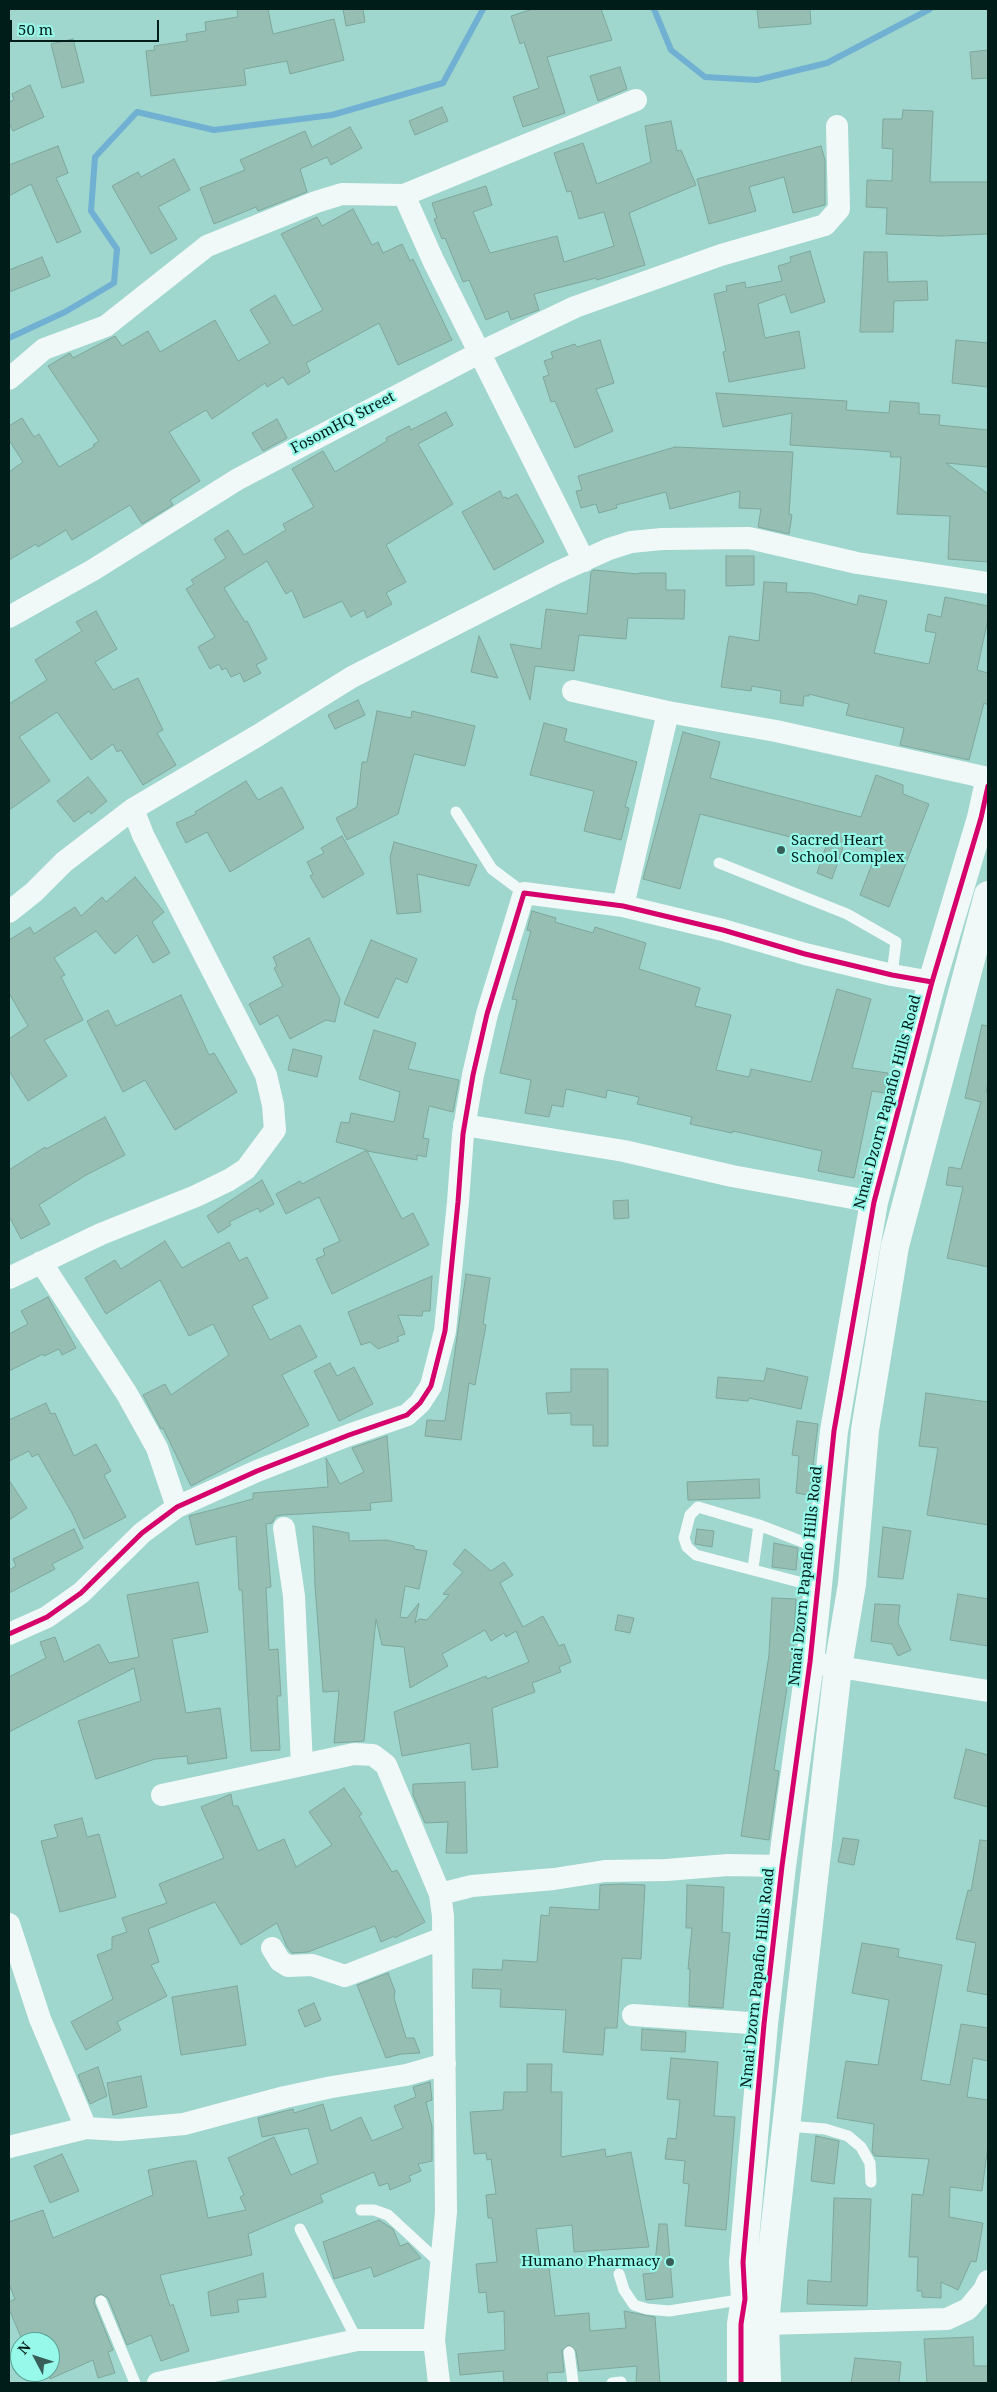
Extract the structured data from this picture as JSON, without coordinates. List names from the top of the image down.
{
  "streets": {
    "street": ["FosomHQ Street", "Nmai Dzorn Papafio Hills Road"]
  },
  "places": ["Sacred Heart School Complex", "Humano Pharmacy"],
  "scale_bar": "50 m",
  "north": "top left"
}
